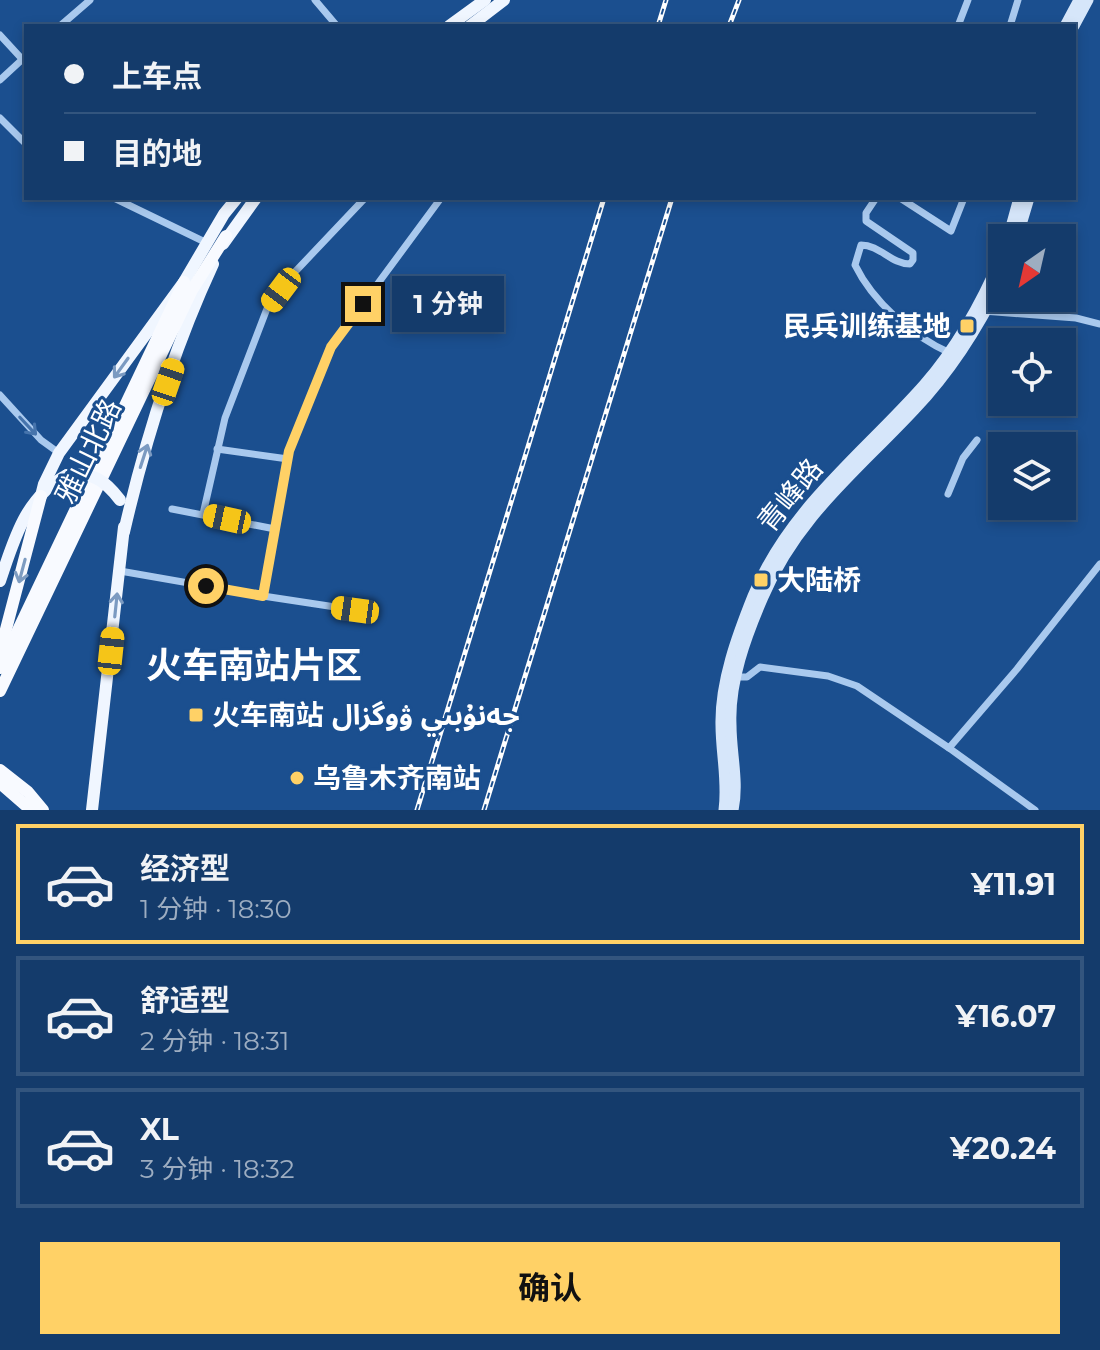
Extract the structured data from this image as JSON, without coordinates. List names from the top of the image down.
{
  "streets": {
    "highway": ["雅山北路"],
    "main road": ["青峰路"]
  },
  "districts": ["火车南站片区"],
  "places": {
    "transit": ["民兵训练基地", "大陆桥", "火车南站 جەنۇبىي ۋوگزال"],
    "other": ["乌鲁木齐南站"]
  },
  "north": "bottom left",
  "page": {
    "banner": ["上车点", "目的地"],
    "bubble": "1 分钟",
    "list": [
      {
        "name": "经济型",
        "note": "1 分钟 · 18:30",
        "value": "¥11.91"
      },
      {
        "name": "舒适型",
        "note": "2 分钟 · 18:31",
        "value": "¥16.07"
      },
      {
        "name": "XL",
        "note": "3 分钟 · 18:32",
        "value": "¥20.24"
      }
    ],
    "buttons": "确认"
  }
}
